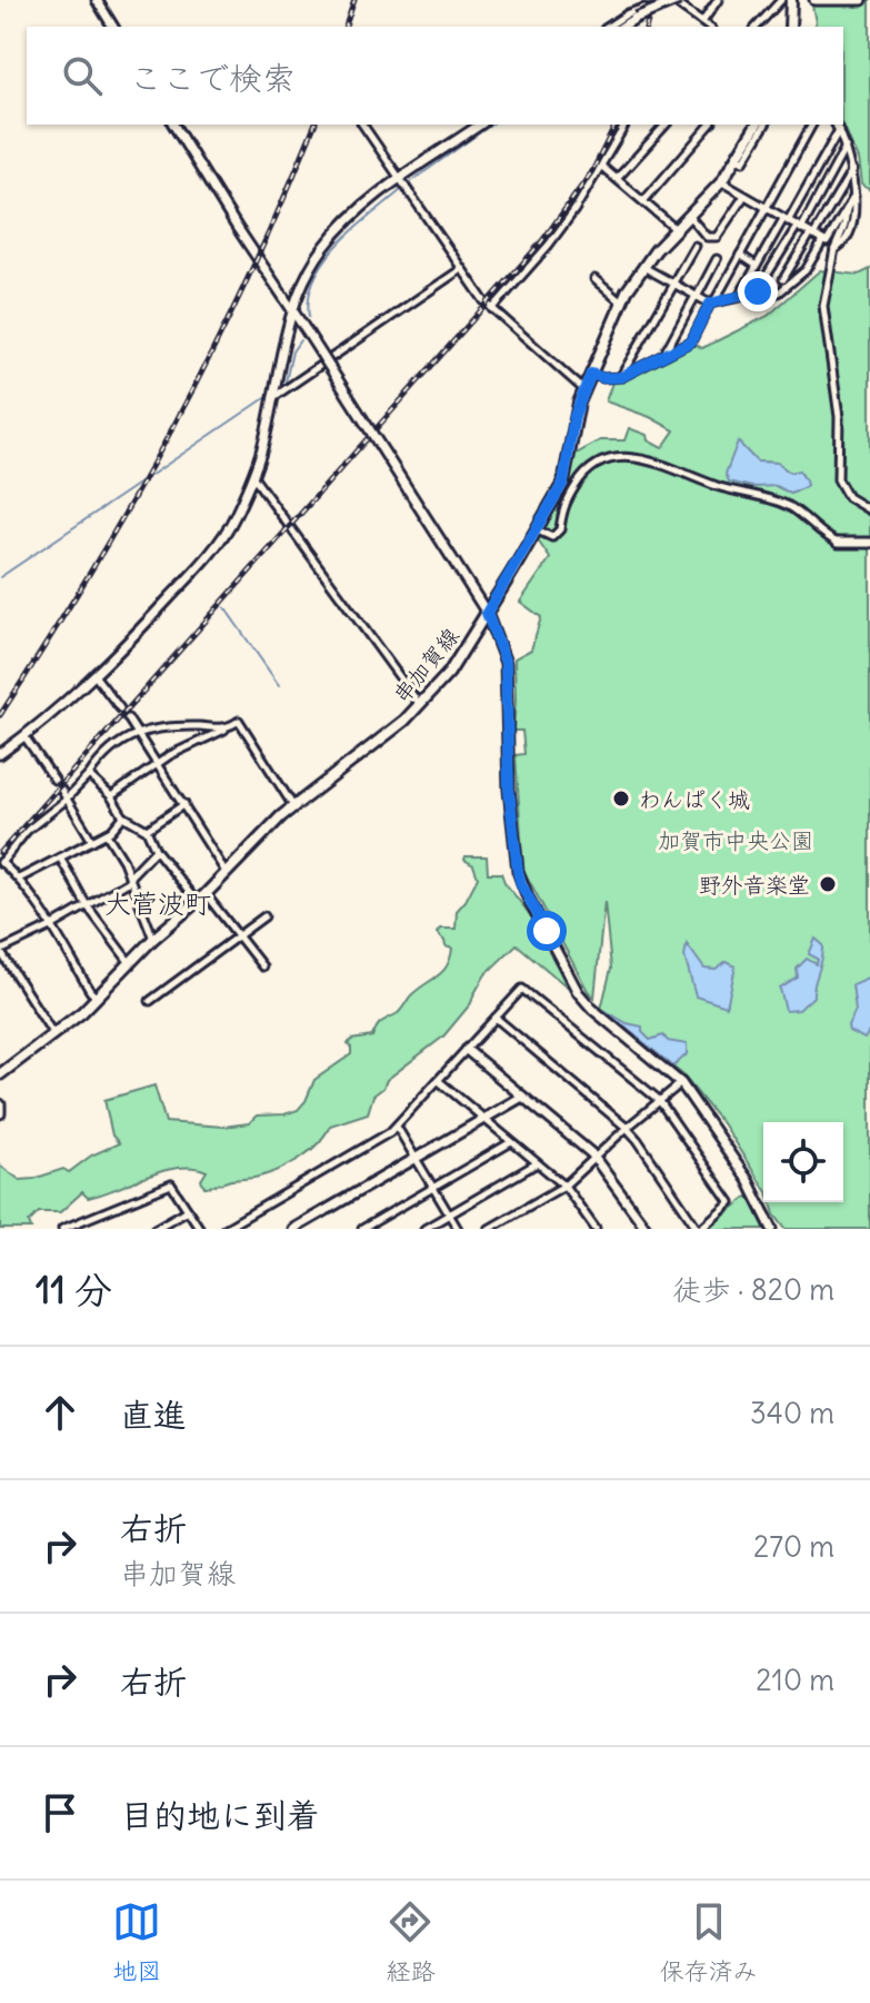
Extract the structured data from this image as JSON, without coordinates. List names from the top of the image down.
{
  "streets": {
    "main road": ["串加賀線"]
  },
  "districts": ["大菅波町"],
  "parks": ["加賀市中央公園"],
  "places": ["わんぱく城", "野外音楽堂"],
  "page": {
    "search": "ここで検索",
    "heading": ["11 分", "徒歩 · 820 m"],
    "list": [
      ["直進", "340 m"],
      ["右折", "串加賀線", "270 m"],
      ["右折", "210 m"],
      "目的地に到着"
    ],
    "nav": ["地図", "経路", "保存済み"]
  }
}
